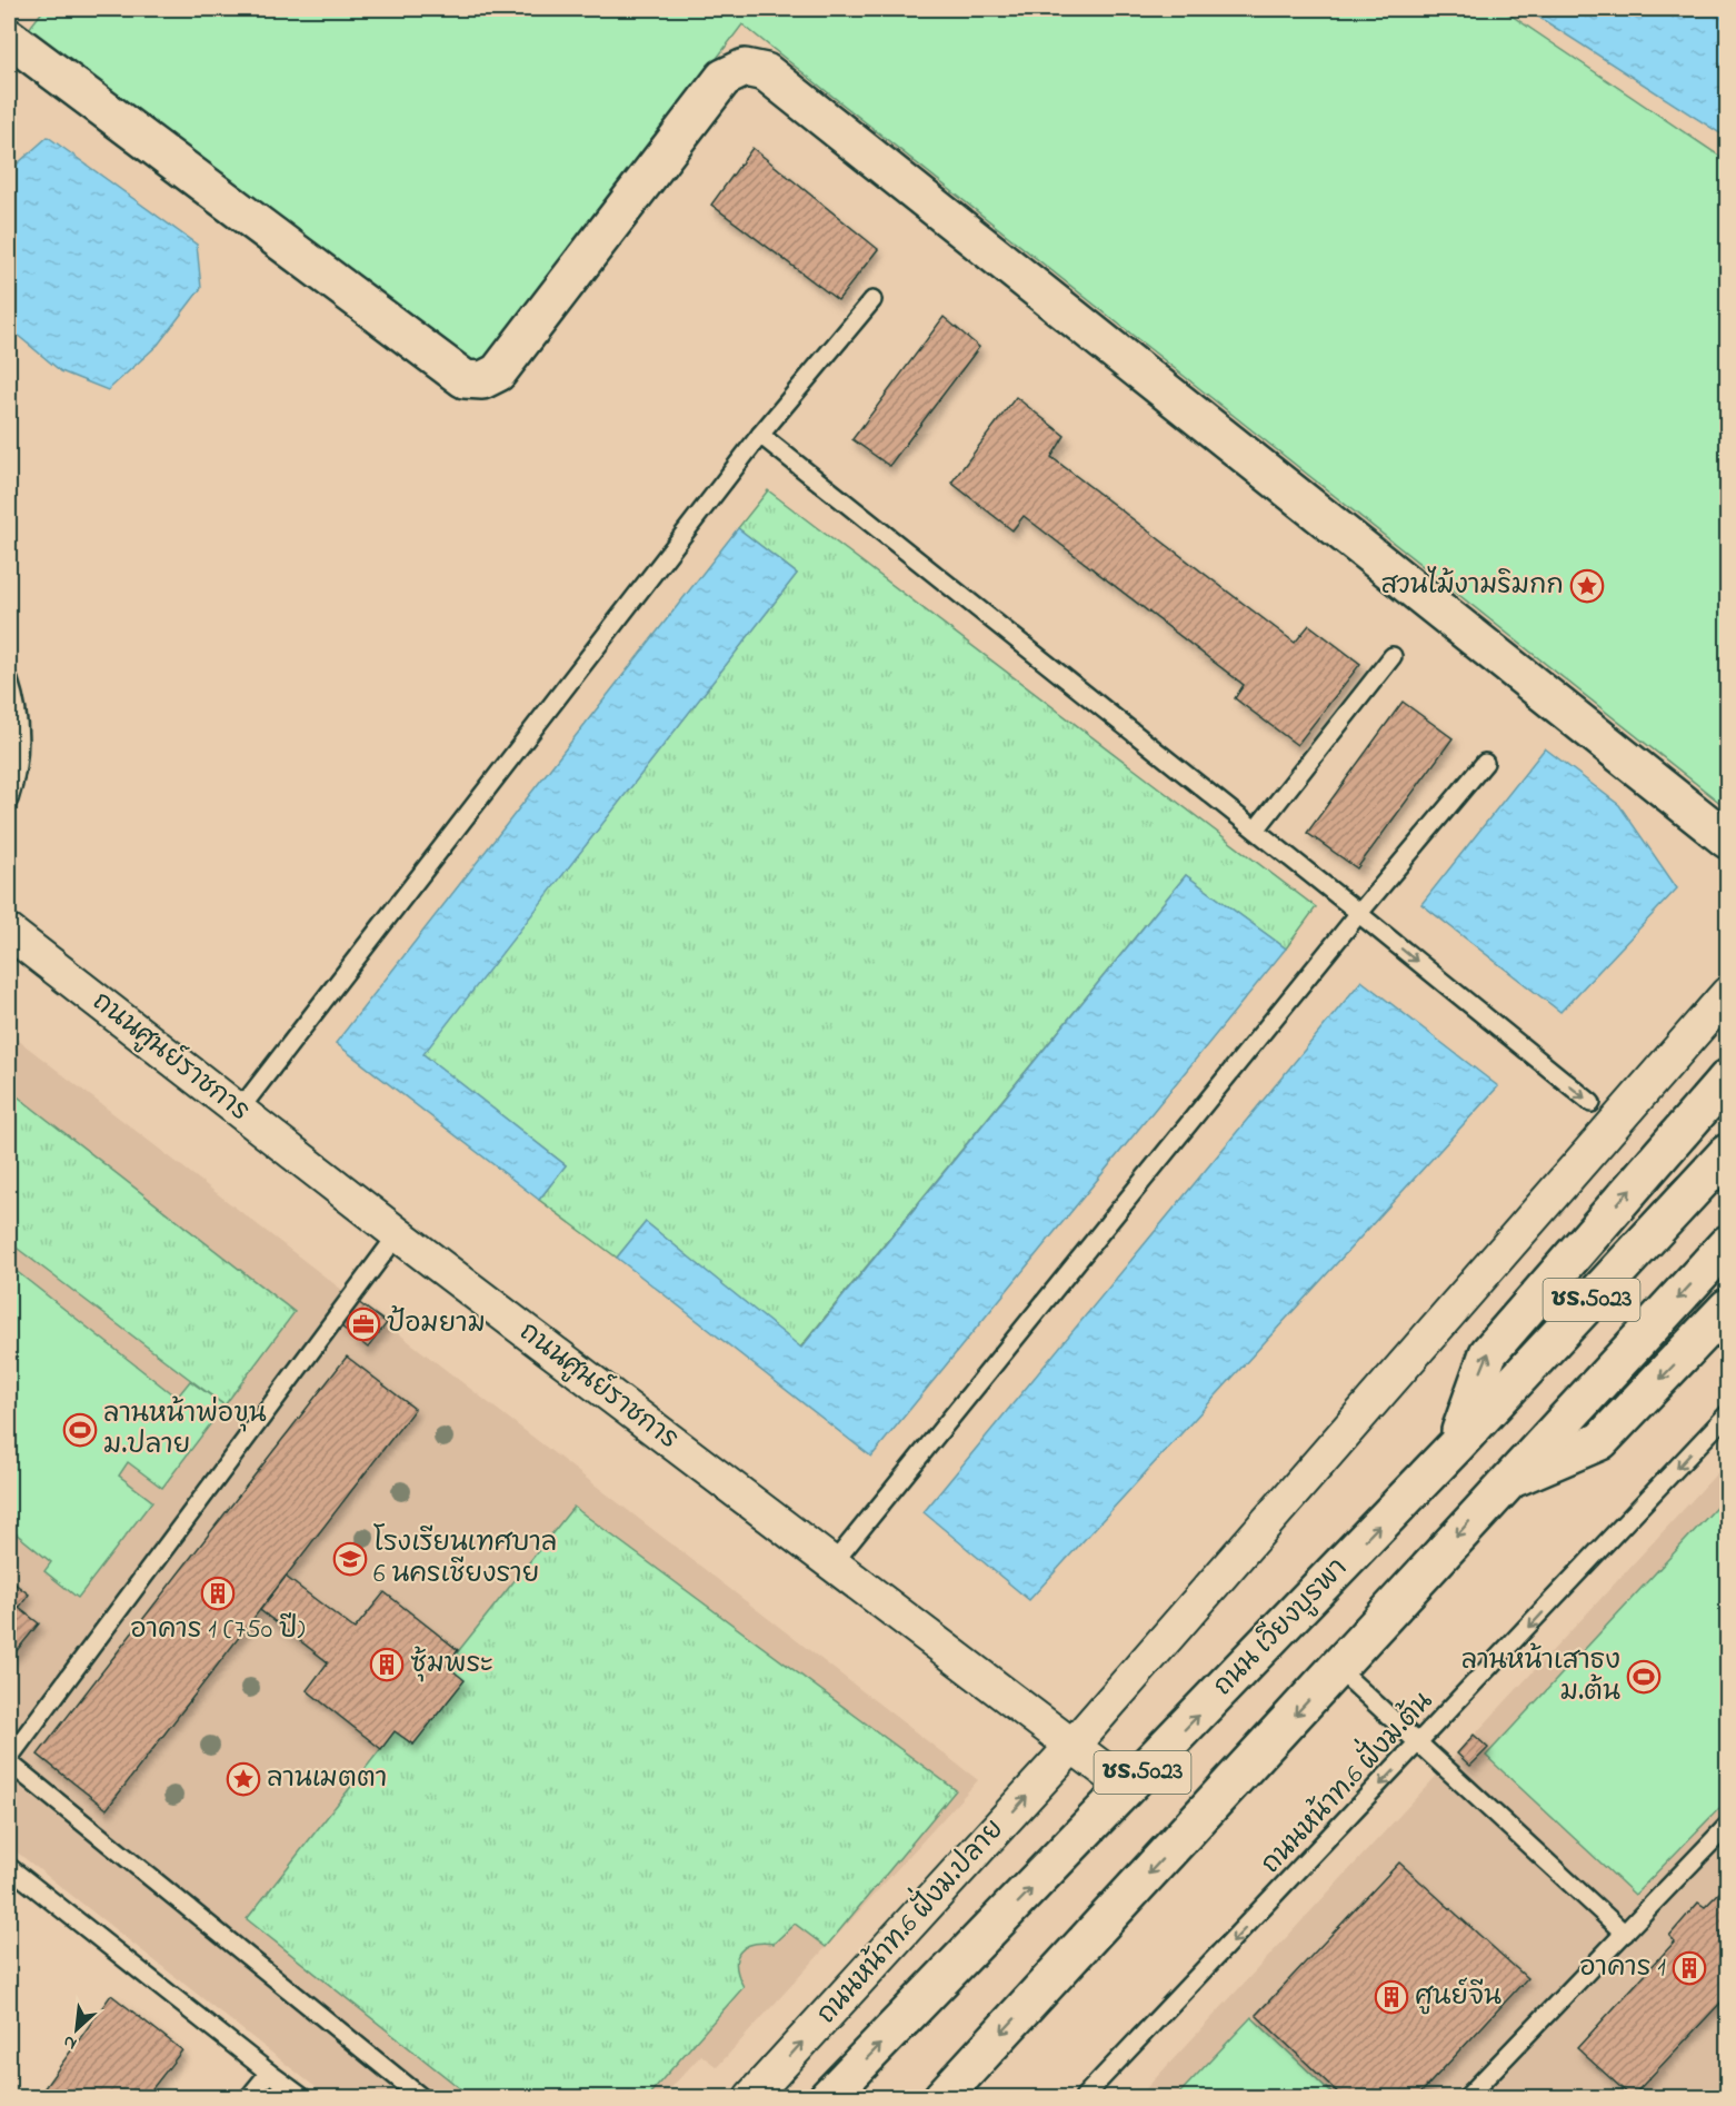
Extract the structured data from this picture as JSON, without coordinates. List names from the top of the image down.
{
  "streets": {
    "main road": ["ชร.5023", "ถนน เวียงบูรพา"],
    "street": ["ถนนศูนย์ราชการ", "ถนนหน้าท.6 ฝั่งม.ปลาย"],
    "lane": ["ถนนหน้าท.6 ฝั่งม.ต้น"]
  },
  "crossings": [
    ["ถนนศูนย์ราชการ", "ถนน เวียงบูรพา"],
    ["ถนนศูนย์ราชการ", "ถนนหน้าท.6 ฝั่งม.ปลาย"]
  ],
  "one_way": ["ถนนหน้าท.6 ฝั่งม.ต้น"],
  "places": {
    "place": ["สวนไม้งามริมกก", "ลานเมตตา"],
    "office": ["ป้อมยาม"],
    "sports": ["ลานหน้าพ่อขุน ม.ปลาย", "ลานหน้าเสาธง ม.ต้น"],
    "school or university": ["โรงเรียนเทศบาล 6 นครเชียงราย"],
    "building": [
      "อาคาร 1 (750 ปี)",
      "ซุ้มพระ",
      "อาคาร 1",
      "ศูนย์จีน"
    ]
  },
  "north": "bottom left"
}
